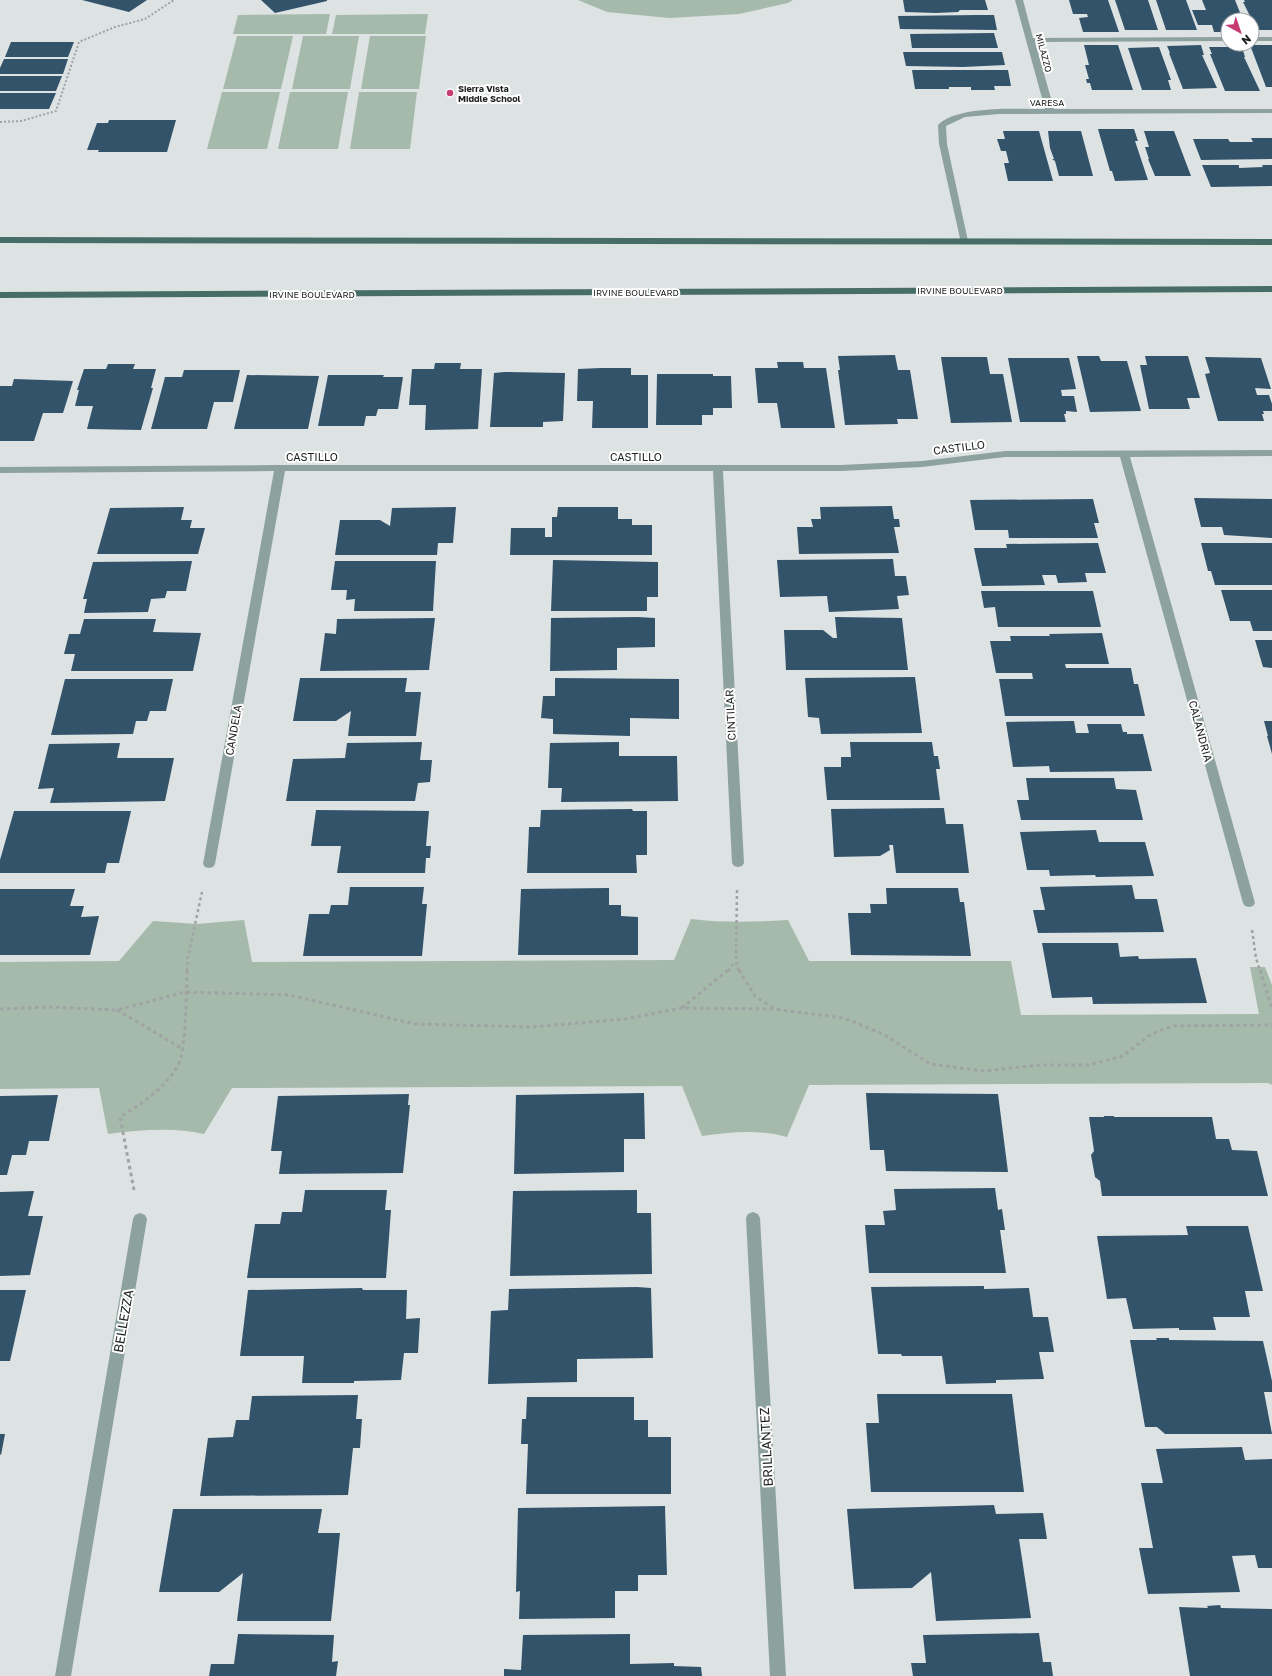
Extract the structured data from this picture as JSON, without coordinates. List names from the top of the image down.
{
  "streets": {
    "main road": ["IRVINE BOULEVARD"],
    "street": [
      "MILAZZO",
      "VARESA",
      "CASTILLO",
      "CINTILAR",
      "CANDELA",
      "CALANDRIA",
      "BELLEZZA",
      "BRILLANTEZ"
    ]
  },
  "crossings": [
    ["MILAZZO", "VARESA"],
    ["CASTILLO", "CINTILAR"],
    ["CASTILLO", "CANDELA"],
    ["CASTILLO", "CALANDRIA"]
  ],
  "places": ["Sierra Vista Middle School"],
  "north": "bottom right"
}
